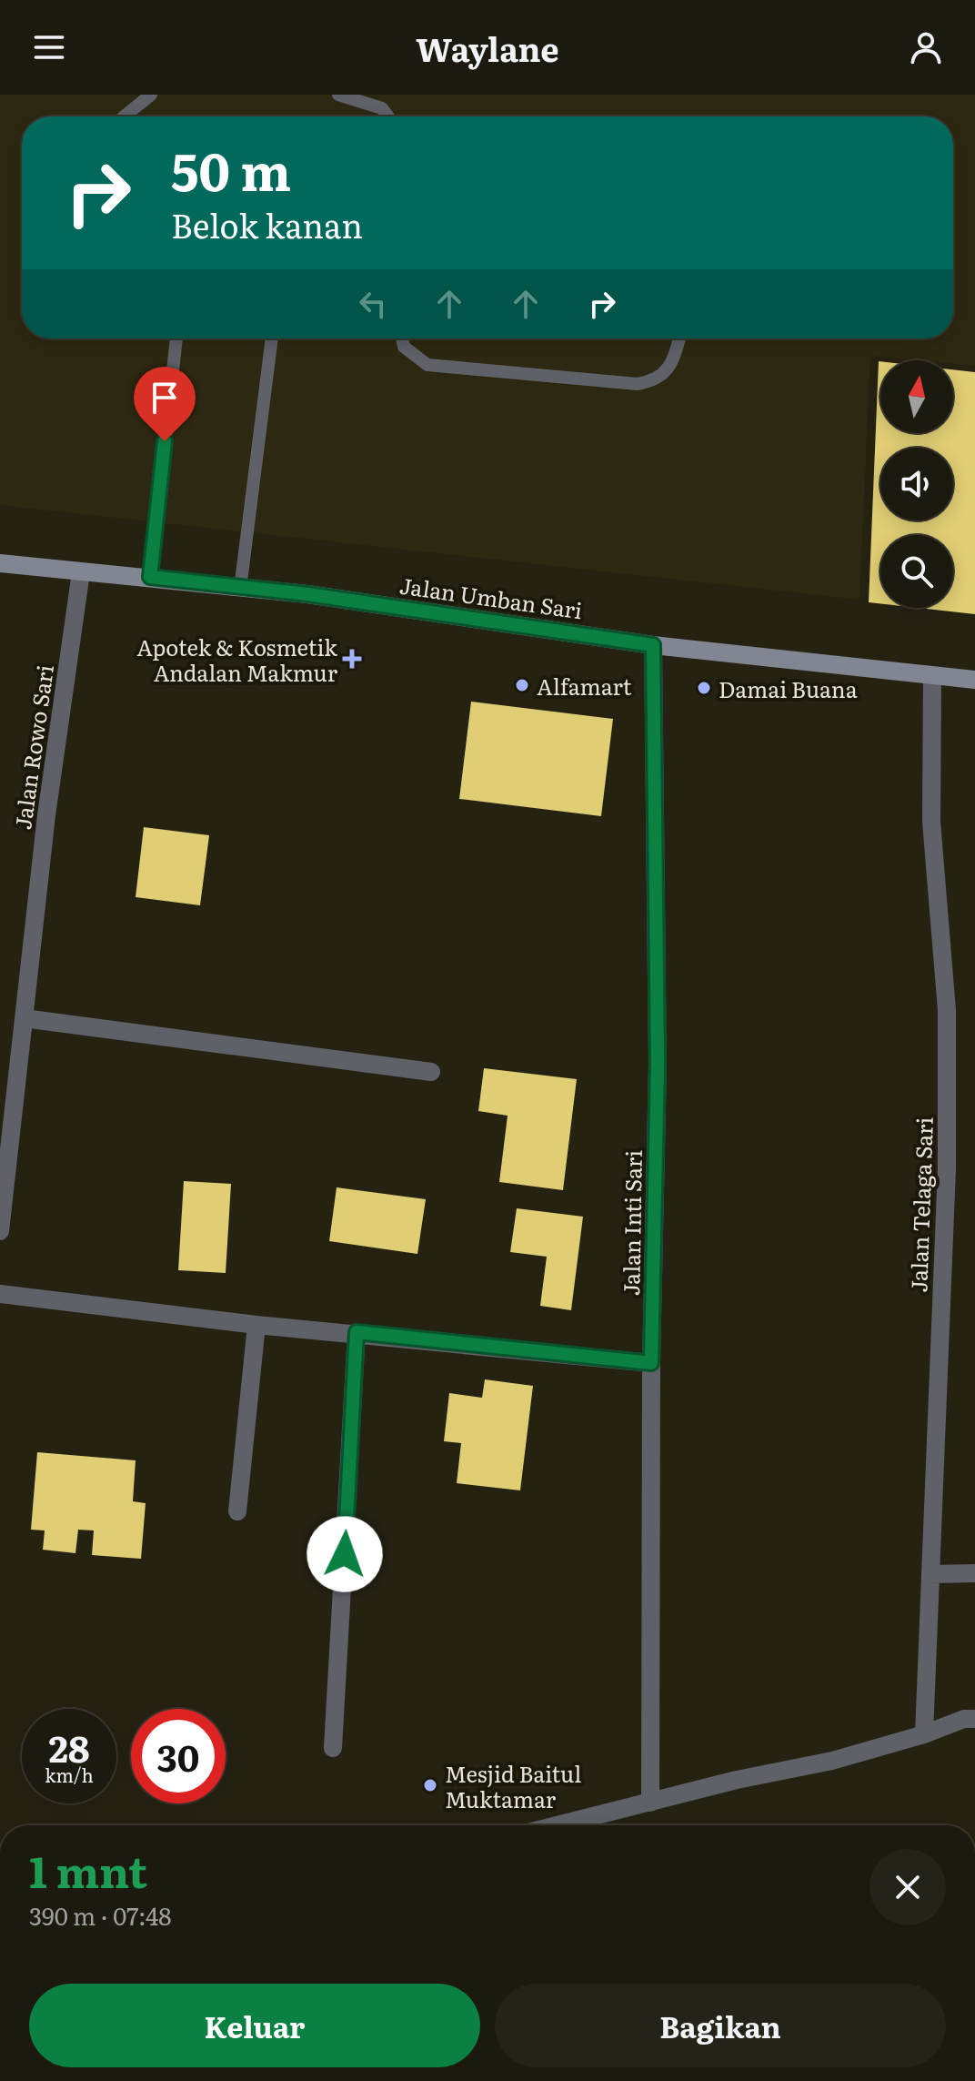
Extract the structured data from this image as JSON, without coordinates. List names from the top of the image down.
{
  "streets": {
    "main road": ["Jalan Umban Sari"],
    "street": ["Jalan Rowo Sari", "Jalan Telaga Sari", "Jalan Inti Sari"]
  },
  "crossings": [
    ["Jalan Umban Sari", "Jalan Rowo Sari"],
    ["Jalan Umban Sari", "Jalan Telaga Sari"],
    ["Jalan Umban Sari", "Jalan Inti Sari"]
  ],
  "places": {
    "health": ["Apotek & Kosmetik Andalan Makmur"],
    "other": ["Alfamart", "Damai Buana", "Mesjid Baitul Muktamar"]
  },
  "north": "top",
  "page": {
    "header": "Waylane",
    "turn": ["50 m", "Belok kanan"],
    "speed": "28 km/h",
    "limit": "30",
    "heading": ["1 mnt", "390 m · 07:48"],
    "buttons": ["Keluar", "Bagikan"]
  }
}
